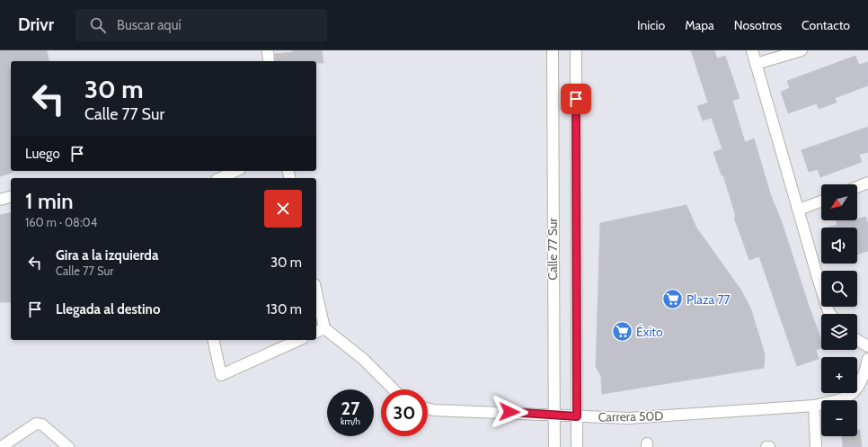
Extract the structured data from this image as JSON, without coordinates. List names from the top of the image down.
{
  "streets": {
    "street": ["Calle 77 Sur", "Carrera 50D"]
  },
  "crossings": [
    ["Calle 77 Sur", "Carrera 50D"]
  ],
  "places": {
    "supermarket": ["Plaza 77", "Éxito"]
  },
  "north": "bottom left",
  "page": {
    "header": "Drivr",
    "search": "Buscar aquí",
    "nav": [
      "Inicio",
      "Mapa",
      "Nosotros",
      "Contacto"
    ],
    "turn": ["30 m", "Calle 77 Sur"],
    "then": "Luego",
    "heading": ["1 min", "160 m · 08:04"],
    "map_buttons": ["+", "−"],
    "list": [
      {
        "name": "Gira a la izquierda",
        "note": "Calle 77 Sur",
        "value": "30 m"
      },
      {
        "name": "Llegada al destino",
        "value": "130 m"
      }
    ],
    "speed": "27 km/h",
    "limit": "30"
  }
}
